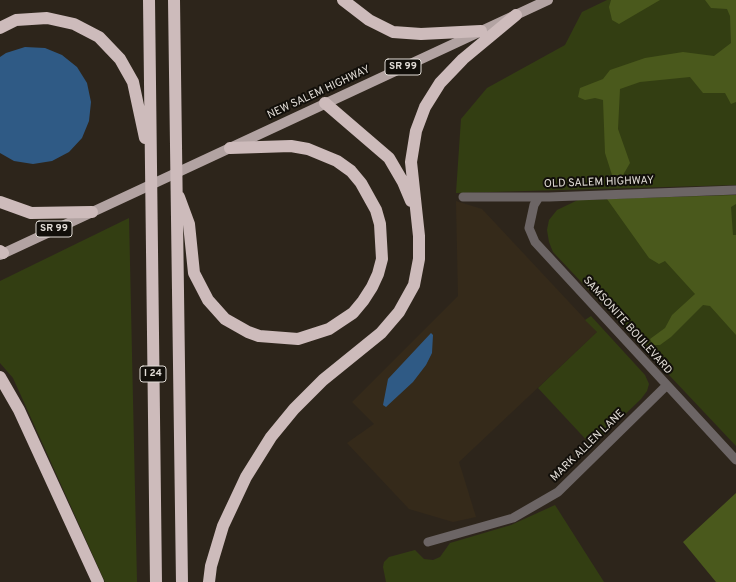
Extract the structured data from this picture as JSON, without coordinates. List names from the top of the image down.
{
  "streets": {
    "highway": ["I 24"],
    "main road": ["SR 99", "NEW SALEM HIGHWAY"],
    "street": ["OLD SALEM HIGHWAY", "SAMSONITE BOULEVARD", "MARK ALLEN LANE"]
  },
  "crossings": [
    ["OLD SALEM HIGHWAY", "SAMSONITE BOULEVARD"],
    ["SAMSONITE BOULEVARD", "MARK ALLEN LANE"]
  ]
}
